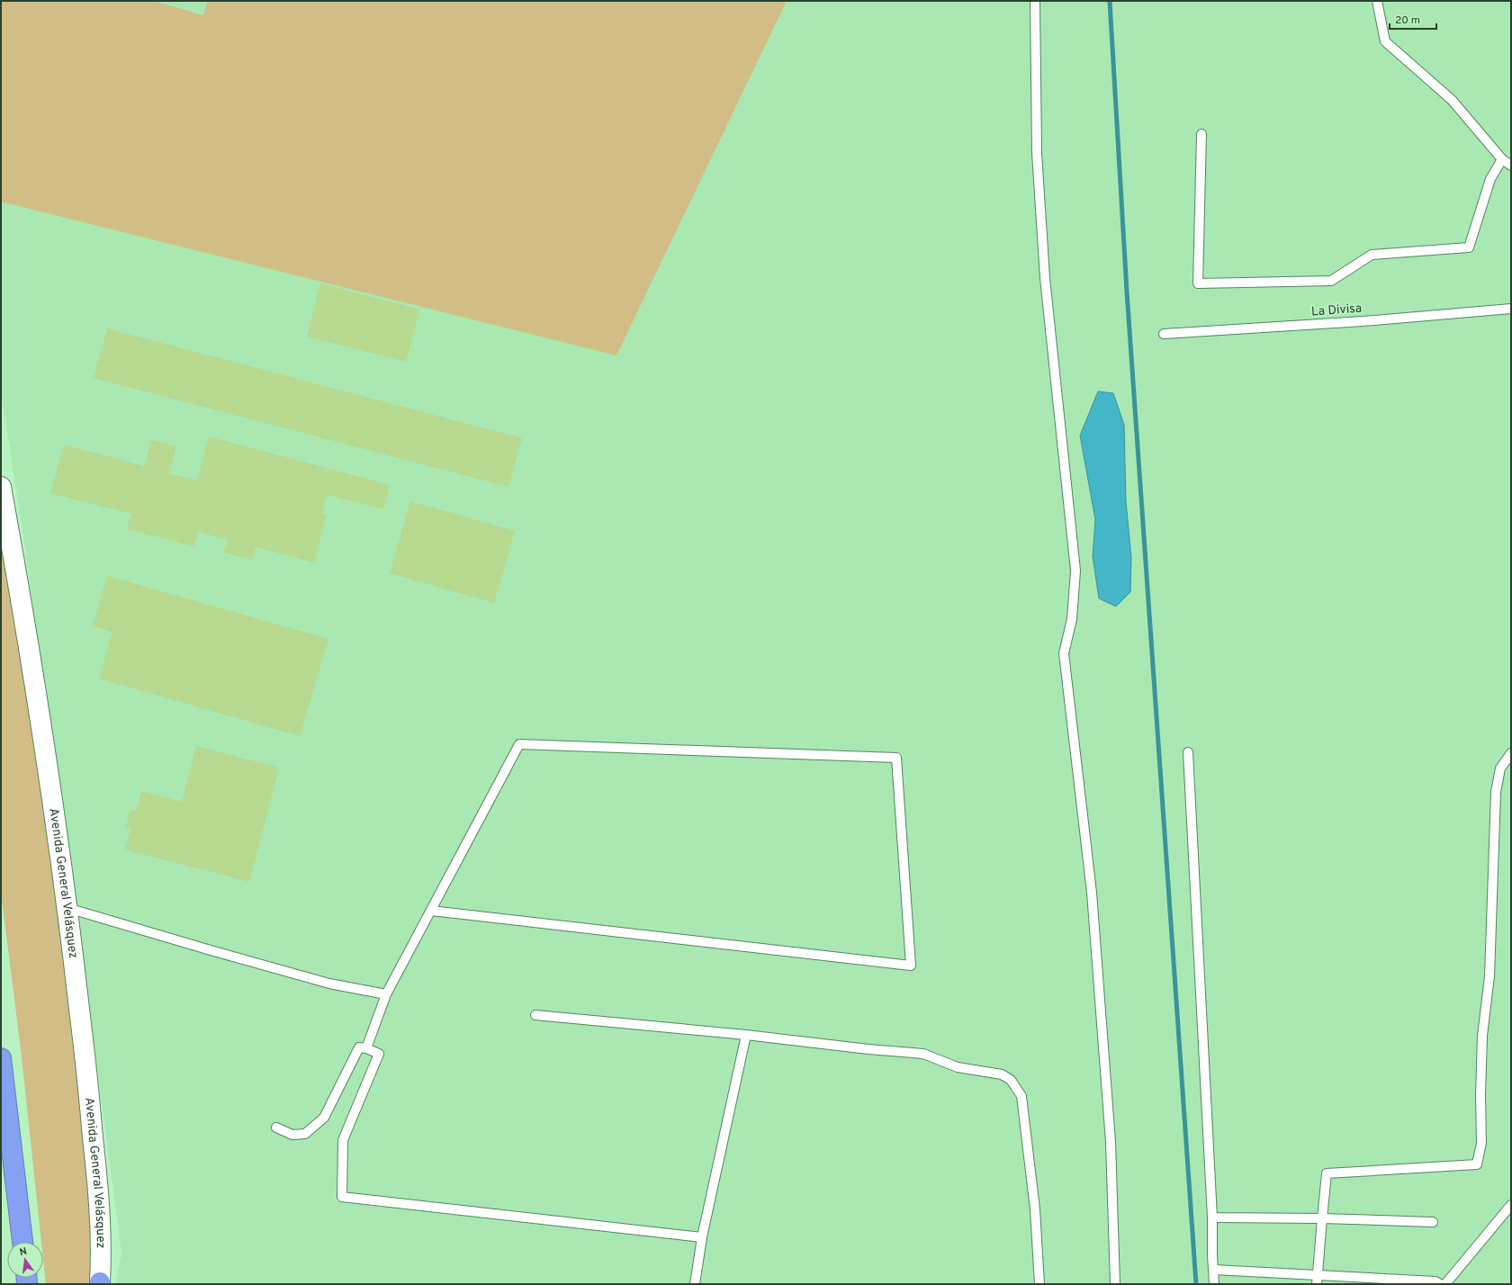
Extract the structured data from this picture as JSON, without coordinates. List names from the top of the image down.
{
  "streets": {
    "street": ["Avenida General Velásquez"],
    "lane": ["La Divisa"]
  },
  "scale_bar": "20 m",
  "north": "top"
}
